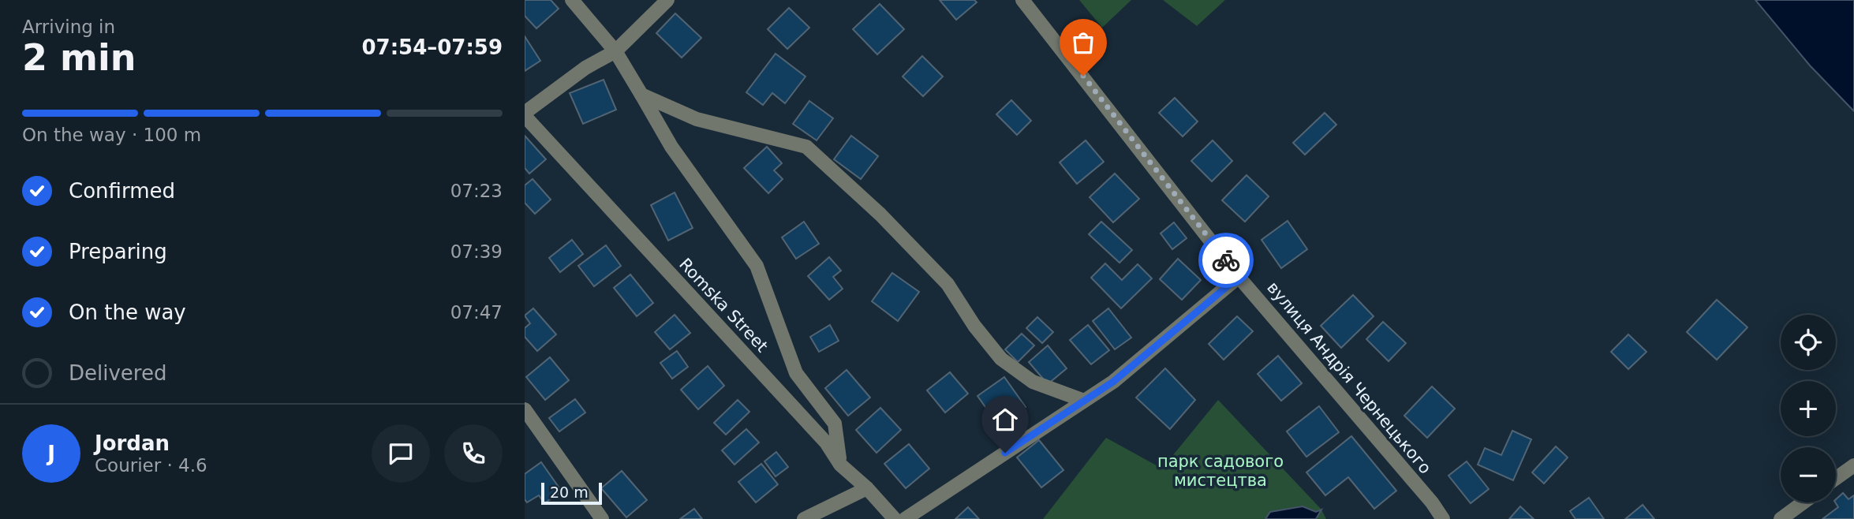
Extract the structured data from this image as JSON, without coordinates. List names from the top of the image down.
{
  "streets": {
    "street": ["Romska Street", "вулиця Андрія Чернецького"]
  },
  "parks": ["парк садового мистецтва"],
  "scale_bar": "20 m",
  "page": {
    "heading": ["2 min", "Arriving in", "07:54–07:59"],
    "panel": ["Jordan", "Courier · 4.6"],
    "bar": "On the way · 100 m",
    "list": [
      ["Confirmed", "07:23"],
      ["Preparing", "07:39"],
      ["On the way", "07:47"],
      "Delivered"
    ],
    "map_buttons": ["+", "−"],
    "round": "J",
    "scale": "20 m"
  }
}
